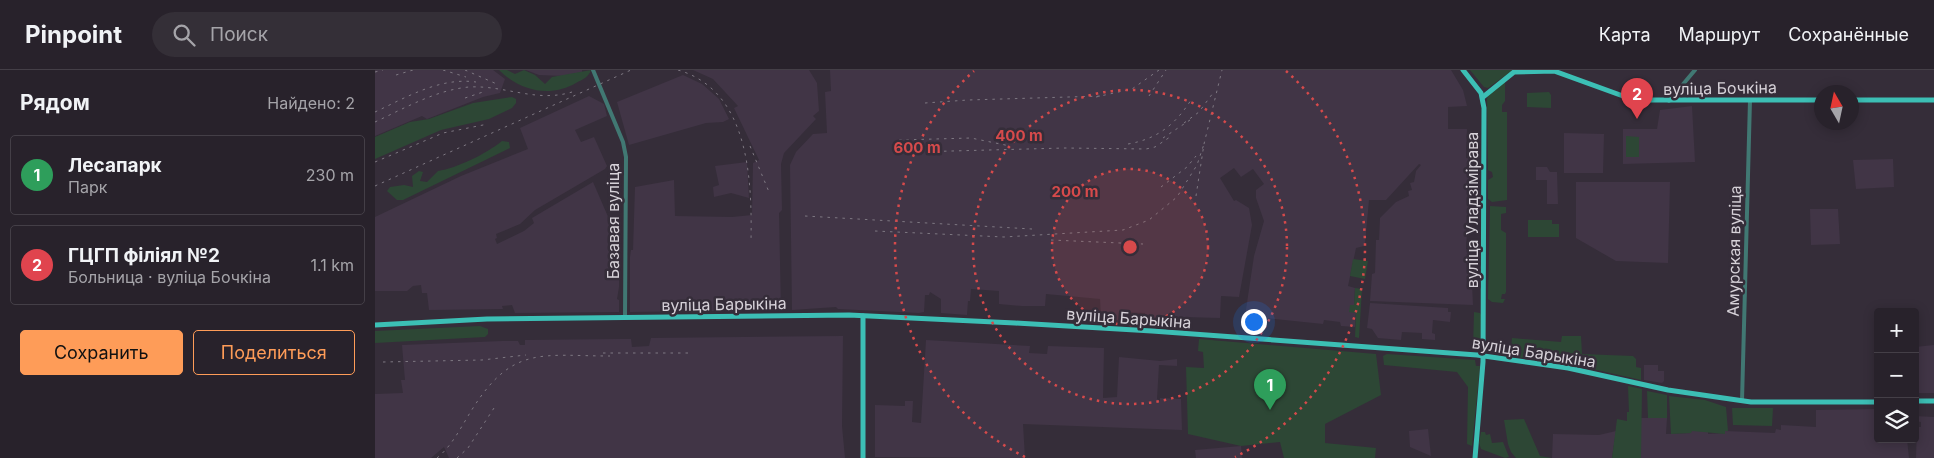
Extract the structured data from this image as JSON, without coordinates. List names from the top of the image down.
{
  "streets": {
    "main road": ["вуліца Бочкіна", "вуліца Уладзімірава", "вуліца Барыкіна"],
    "street": ["Базавая вуліца", "Амурская вуліца"]
  },
  "crossings": [
    ["вуліца Бочкіна", "вуліца Уладзімірава"],
    ["вуліца Бочкіна", "Амурская вуліца"],
    ["вуліца Уладзімірава", "вуліца Барыкіна"],
    ["Базавая вуліца", "вуліца Барыкіна"],
    ["Амурская вуліца", "вуліца Барыкіна"]
  ],
  "north": "top",
  "page": {
    "header": "Pinpoint",
    "search": "Поиск",
    "nav": ["Карта", "Маршрут", "Сохранённые"],
    "heading": ["Рядом", "Найдено: 2"],
    "pins": ["2", "1"],
    "list": [
      {
        "mark": "1",
        "name": "Лесапарк",
        "note": "Парк",
        "value": "230 m"
      },
      {
        "mark": "2",
        "name": "ГЦГП філіял №2",
        "note": "Больница · вуліца Бочкіна",
        "value": "1.1 km"
      }
    ],
    "map_buttons": ["+", "−"],
    "buttons": ["Сохранить", "Поделиться"]
  },
  "rings": ["400 m", "600 m", "200 m"]
}
